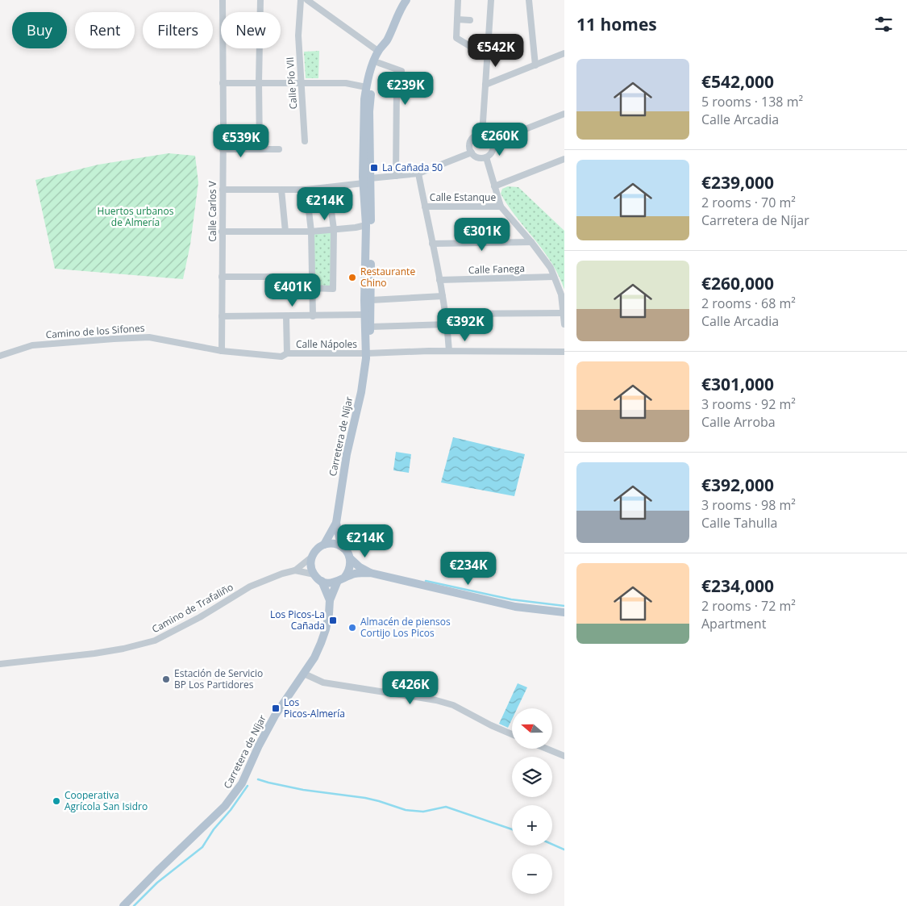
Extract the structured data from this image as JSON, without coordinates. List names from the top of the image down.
{
  "streets": {
    "main road": ["Carretera de Níjar"],
    "street": [
      "Calle Pío VII",
      "Calle Estanque",
      "Calle Carlos V",
      "Calle Fanega",
      "Camino de los Sifones",
      "Calle Nápoles",
      "Camino de Trafaliño"
    ]
  },
  "crossings": [
    ["Calle Carlos V", "Camino de los Sifones"],
    ["Camino de los Sifones", "Calle Nápoles"],
    ["Calle Nápoles", "Carretera de Níjar"],
    ["Carretera de Níjar", "Camino de Trafaliño"]
  ],
  "parks": ["Huertos urbanos de Almería"],
  "places": {
    "transit": ["La Cañada 50", "Los Picos-La Cañada", "Los Picos-Almería"],
    "other": [
      "Restaurante Chino",
      "Almacén de piensos Cortijo Los Picos",
      "Estación de Servicio BP Los Partidores",
      "Cooperativa Agrícola San Isidro"
    ]
  },
  "north": "left",
  "page": {
    "heading": "11 homes",
    "chip": [
      "Buy",
      "Rent",
      "Filters",
      "New"
    ],
    "price": [
      "€542K",
      "€239K",
      "€260K",
      "€539K",
      "€214K",
      "€301K",
      "€401K",
      "€392K",
      "€214K",
      "€234K",
      "€426K"
    ],
    "list": [
      {
        "name": "€542,000",
        "note": "5 rooms · 138 m² · Calle Arcadia"
      },
      {
        "name": "€239,000",
        "note": "2 rooms · 70 m² · Carretera de Níjar"
      },
      {
        "name": "€260,000",
        "note": "2 rooms · 68 m² · Calle Arcadia"
      },
      {
        "name": "€301,000",
        "note": "3 rooms · 92 m² · Calle Arroba"
      },
      {
        "name": "€392,000",
        "note": "3 rooms · 98 m² · Calle Tahulla"
      },
      {
        "name": "€234,000",
        "note": "2 rooms · 72 m² · Apartment"
      }
    ],
    "map_buttons": ["+", "−"]
  }
}
